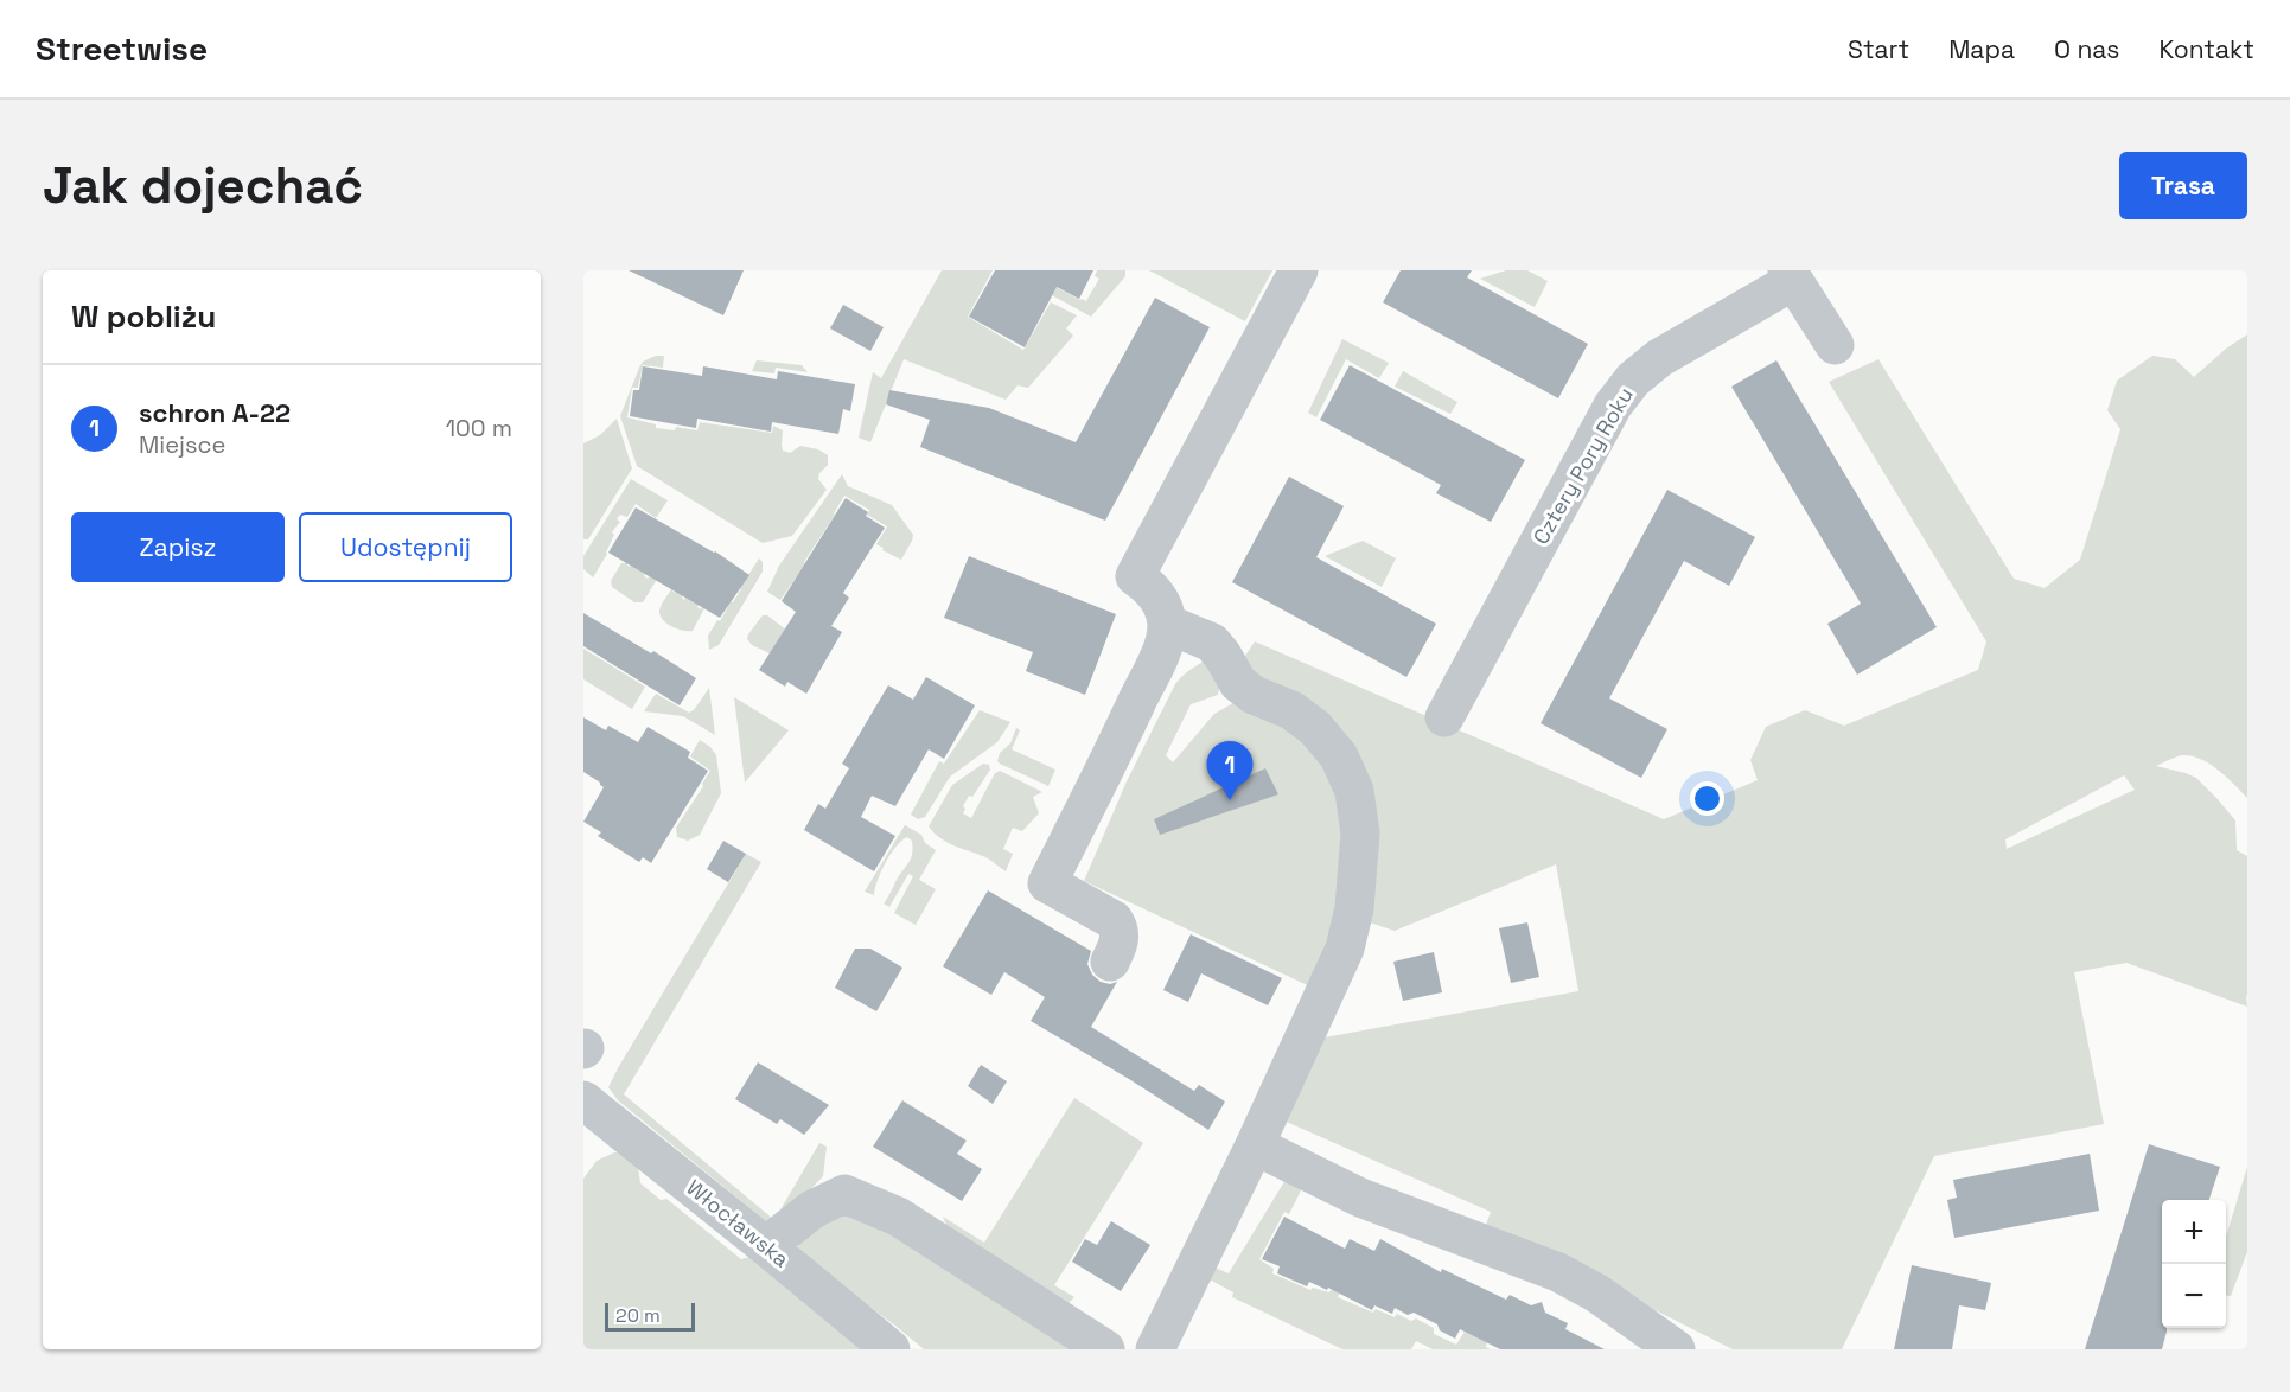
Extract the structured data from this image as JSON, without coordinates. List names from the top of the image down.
{
  "streets": {
    "street": ["Cztery Pory Roku", "Włocławska"]
  },
  "scale_bar": "20 m",
  "page": {
    "header": "Streetwise",
    "nav": [
      "Start",
      "Mapa",
      "O nas",
      "Kontakt"
    ],
    "buttons": [
      "Trasa",
      ["Zapisz", "Udostępnij"]
    ],
    "title": "Jak dojechać",
    "heading": "W pobliżu",
    "list": [
      {
        "mark": "1",
        "name": "schron A-22",
        "note": "Miejsce",
        "value": "100 m"
      }
    ],
    "pins": "1",
    "map_buttons": ["+", "−"],
    "scale": "20 m"
  }
}
